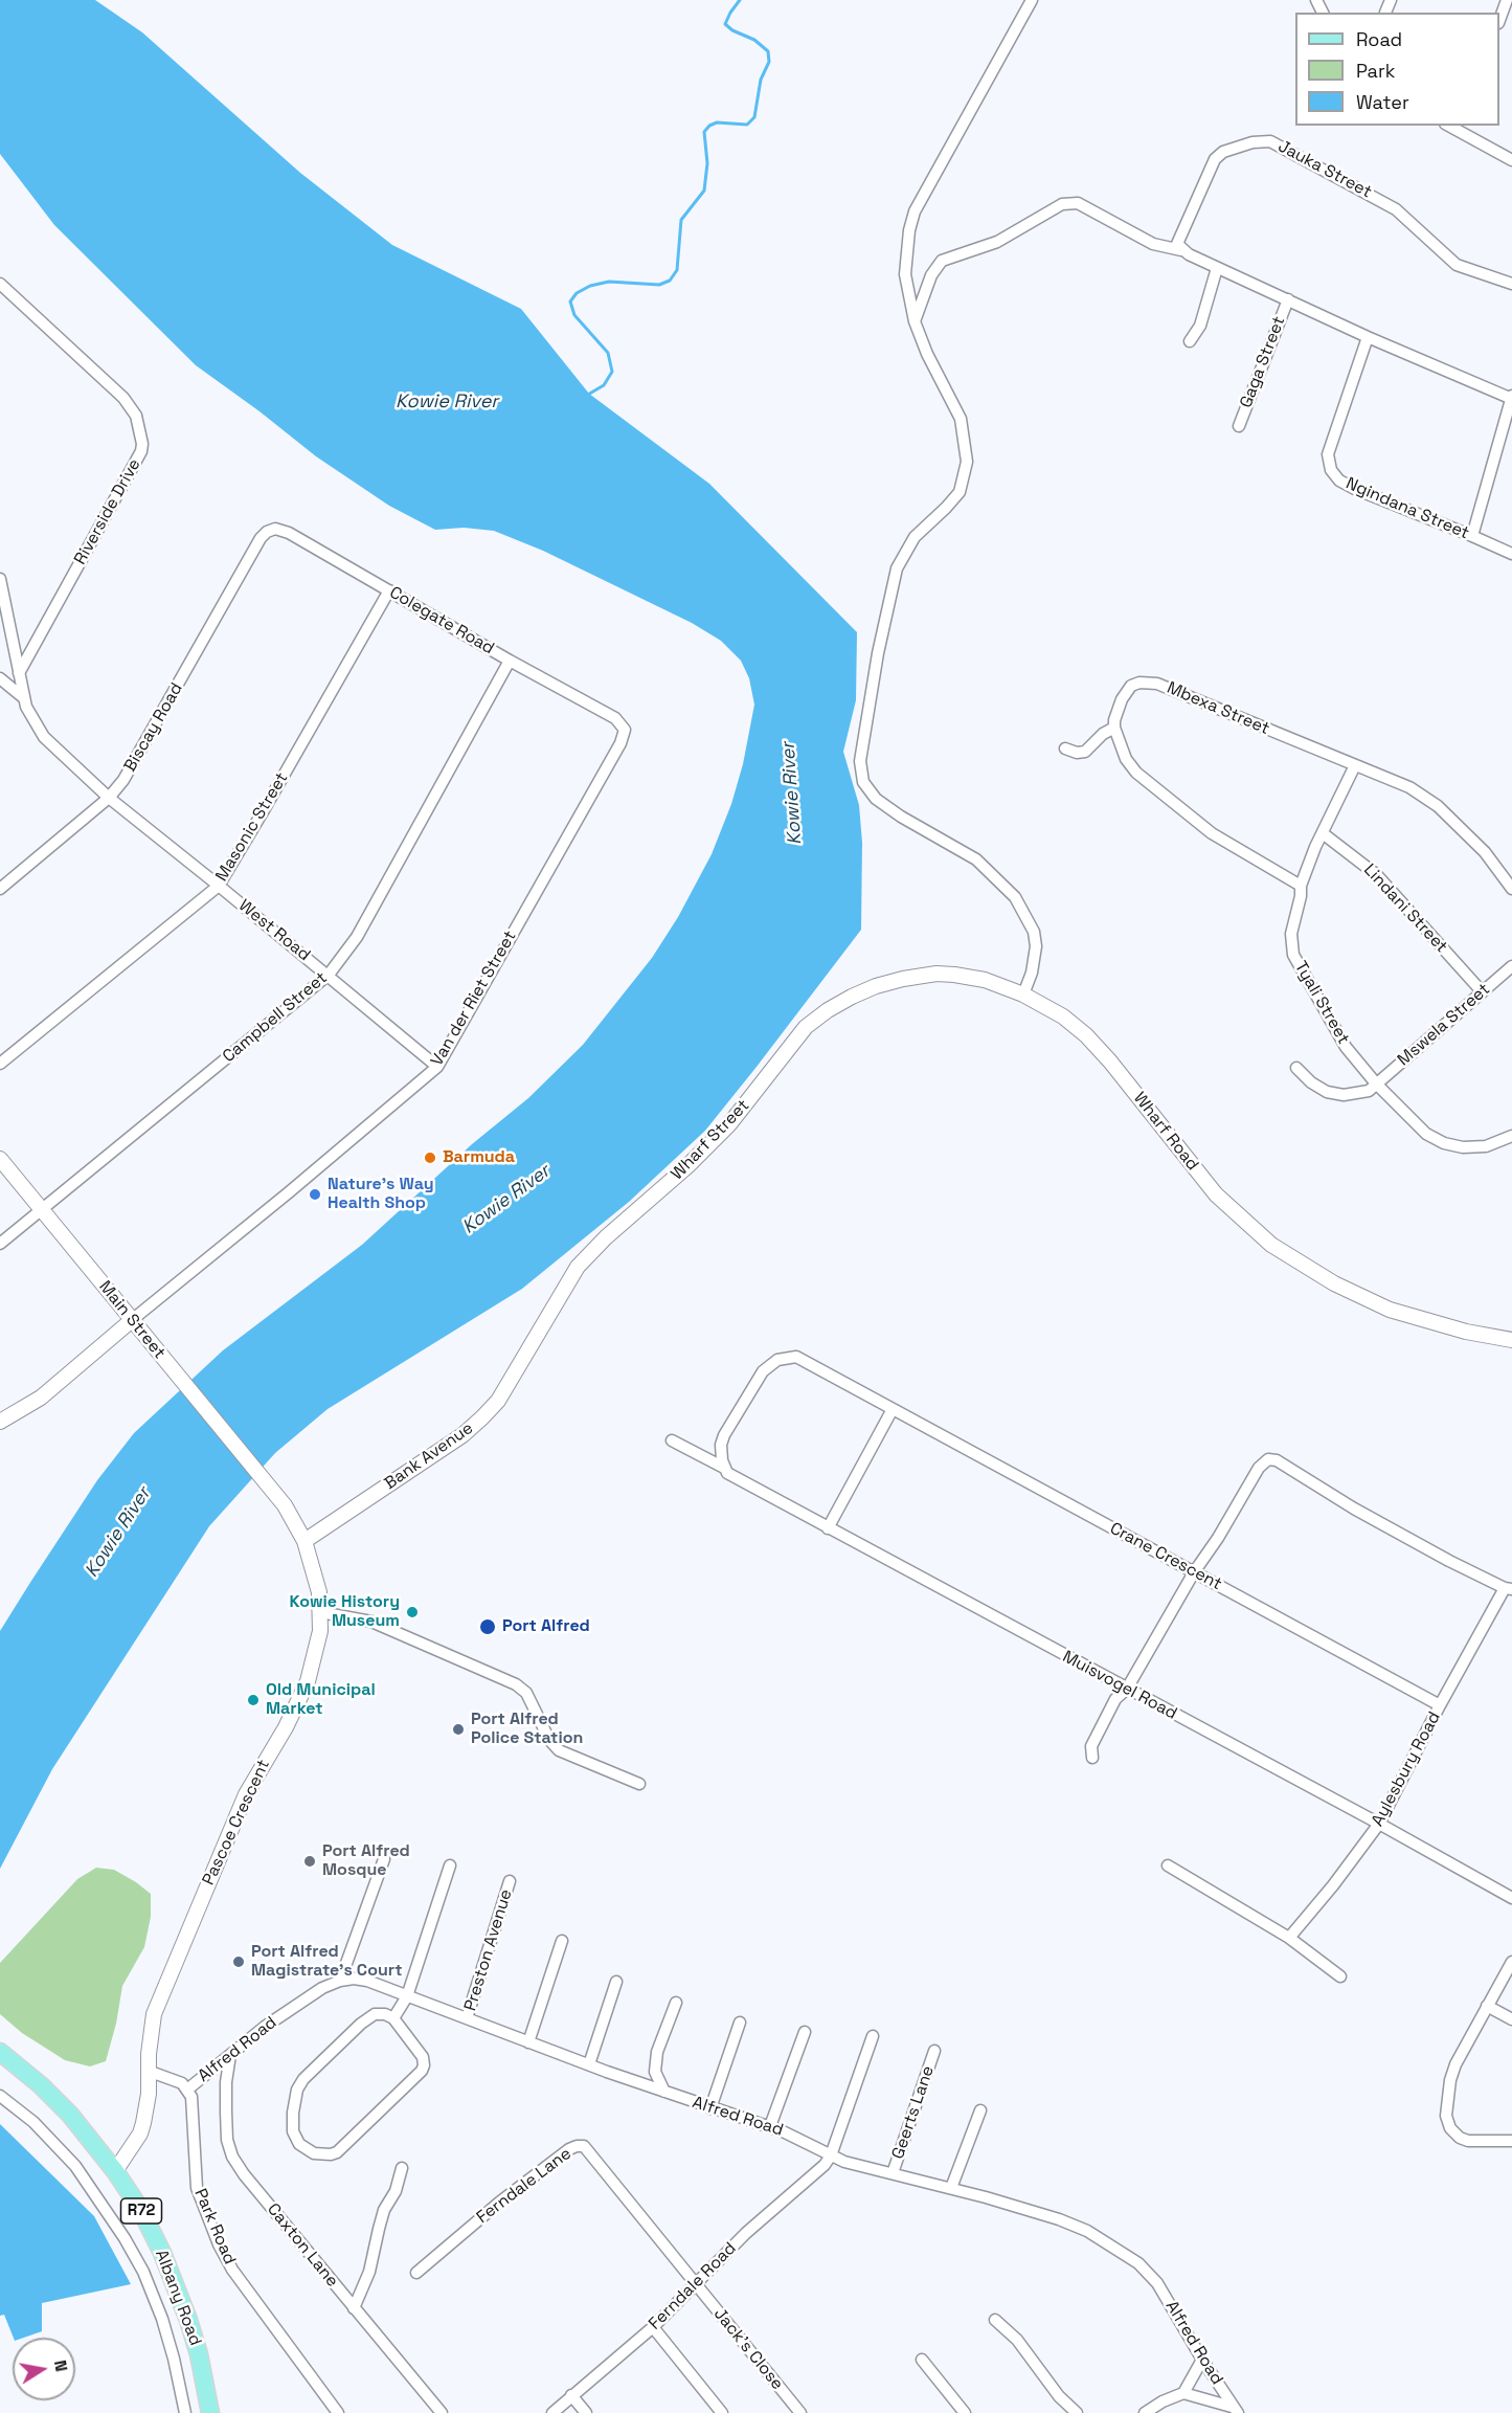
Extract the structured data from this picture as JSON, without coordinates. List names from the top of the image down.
{
  "streets": {
    "main road": ["R72", "Albany Road"],
    "street": [
      "Jauka Street",
      "Gaga Street",
      "Ngindana Street",
      "Riverside Drive",
      "Colegate Road",
      "Mbexa Street",
      "Biscay Road",
      "Masonic Street",
      "Lindani Street",
      "West Road",
      "Van der Riet Street",
      "Tyali Street",
      "Campbell Street",
      "Mswela Street",
      "Wharf Road",
      "Wharf Street",
      "Main Street",
      "Bank Avenue",
      "Crane Crescent",
      "Muisvogel Road",
      "Aylesbury Road",
      "Pascoe Crescent",
      "Preston Avenue",
      "Alfred Road",
      "Geerts Lane",
      "Ferndale Lane",
      "Park Road",
      "Caxton Lane",
      "Ferndale Road",
      "Jack's Close"
    ]
  },
  "crossings": [
    ["Colegate Road", "Biscay Road"],
    ["Colegate Road", "Masonic Street"],
    ["Colegate Road", "Van der Riet Street"],
    ["Colegate Road", "Campbell Street"],
    ["Mbexa Street", "Tyali Street"],
    ["Biscay Road", "West Road"],
    ["Masonic Street", "West Road"],
    ["Lindani Street", "Tyali Street"],
    ["Lindani Street", "Mswela Street"],
    ["West Road", "Van der Riet Street"],
    ["West Road", "Campbell Street"],
    ["Van der Riet Street", "Main Street"],
    ["Tyali Street", "Mswela Street"],
    ["Campbell Street", "Main Street"],
    ["Wharf Road", "Wharf Street"],
    ["Wharf Street", "Bank Avenue"],
    ["Main Street", "Pascoe Crescent"],
    ["Bank Avenue", "Pascoe Crescent"],
    ["Crane Crescent", "Muisvogel Road"],
    ["Crane Crescent", "Aylesbury Road"],
    ["Muisvogel Road", "Aylesbury Road"],
    ["Pascoe Crescent", "Albany Road"],
    ["Preston Avenue", "Alfred Road"],
    ["Alfred Road", "Geerts Lane"],
    ["Alfred Road", "Park Road"],
    ["Alfred Road", "Caxton Lane"],
    ["Alfred Road", "Ferndale Road"],
    ["Ferndale Lane", "Ferndale Road"],
    ["Ferndale Lane", "Jack's Close"],
    ["Ferndale Road", "Jack's Close"]
  ],
  "water": ["Kowie River"],
  "places": [
    "Barmuda",
    "Nature's Way Health Shop",
    "Kowie History Museum",
    "Port Alfred",
    "Old Municipal Market",
    "Port Alfred Police Station",
    "Port Alfred Mosque",
    "Port Alfred Magistrate's Court"
  ],
  "legend": ["Road", "Park", "Water"],
  "north": "right"
}
